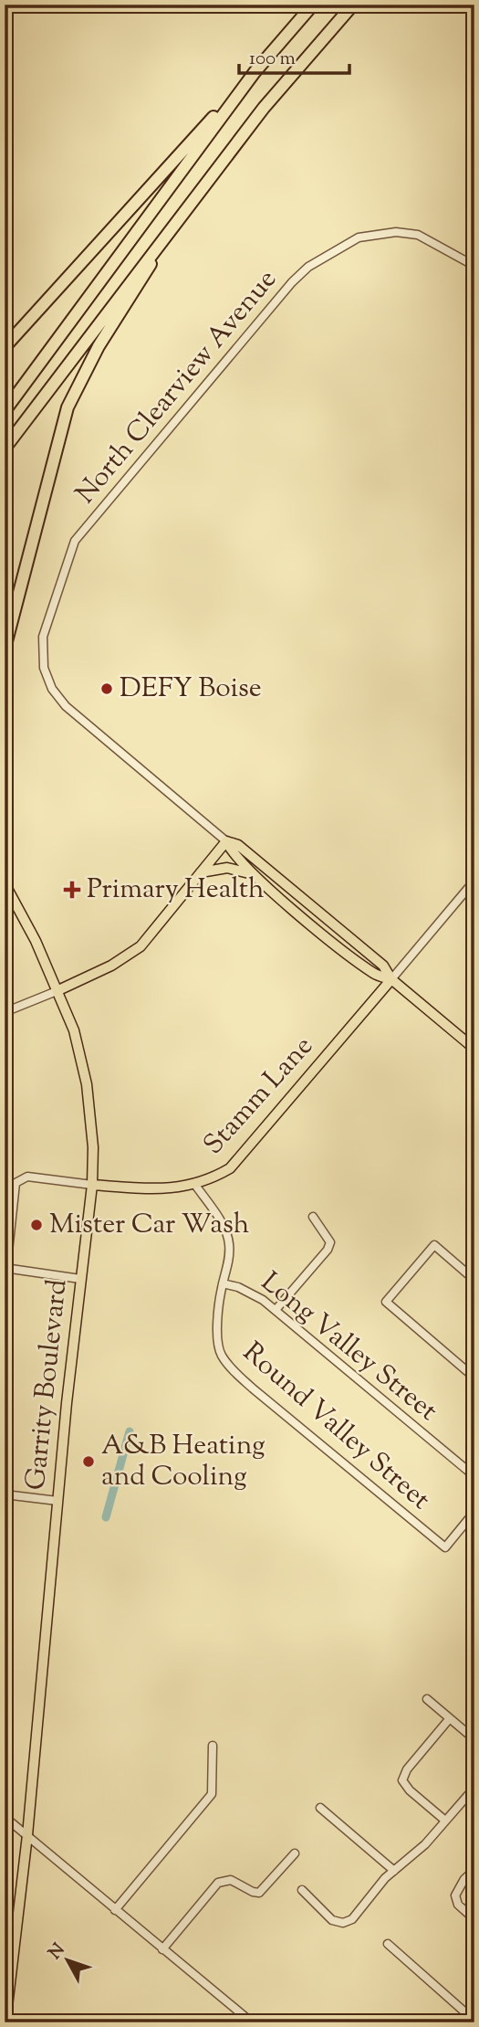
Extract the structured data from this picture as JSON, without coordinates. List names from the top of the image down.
{
  "streets": {
    "main road": ["Stamm Lane", "Garrity Boulevard"],
    "street": ["North Clearview Avenue", "Long Valley Street", "Round Valley Street"]
  },
  "crossings": [
    ["Stamm Lane", "Garrity Boulevard"],
    ["Stamm Lane", "Round Valley Street"],
    ["Long Valley Street", "Round Valley Street"]
  ],
  "places": {
    "other": ["DEFY Boise", "Mister Car Wash", "A&B Heating and Cooling"],
    "health": ["Primary Health"]
  },
  "scale_bar": "100 m",
  "north": "top left"
}
